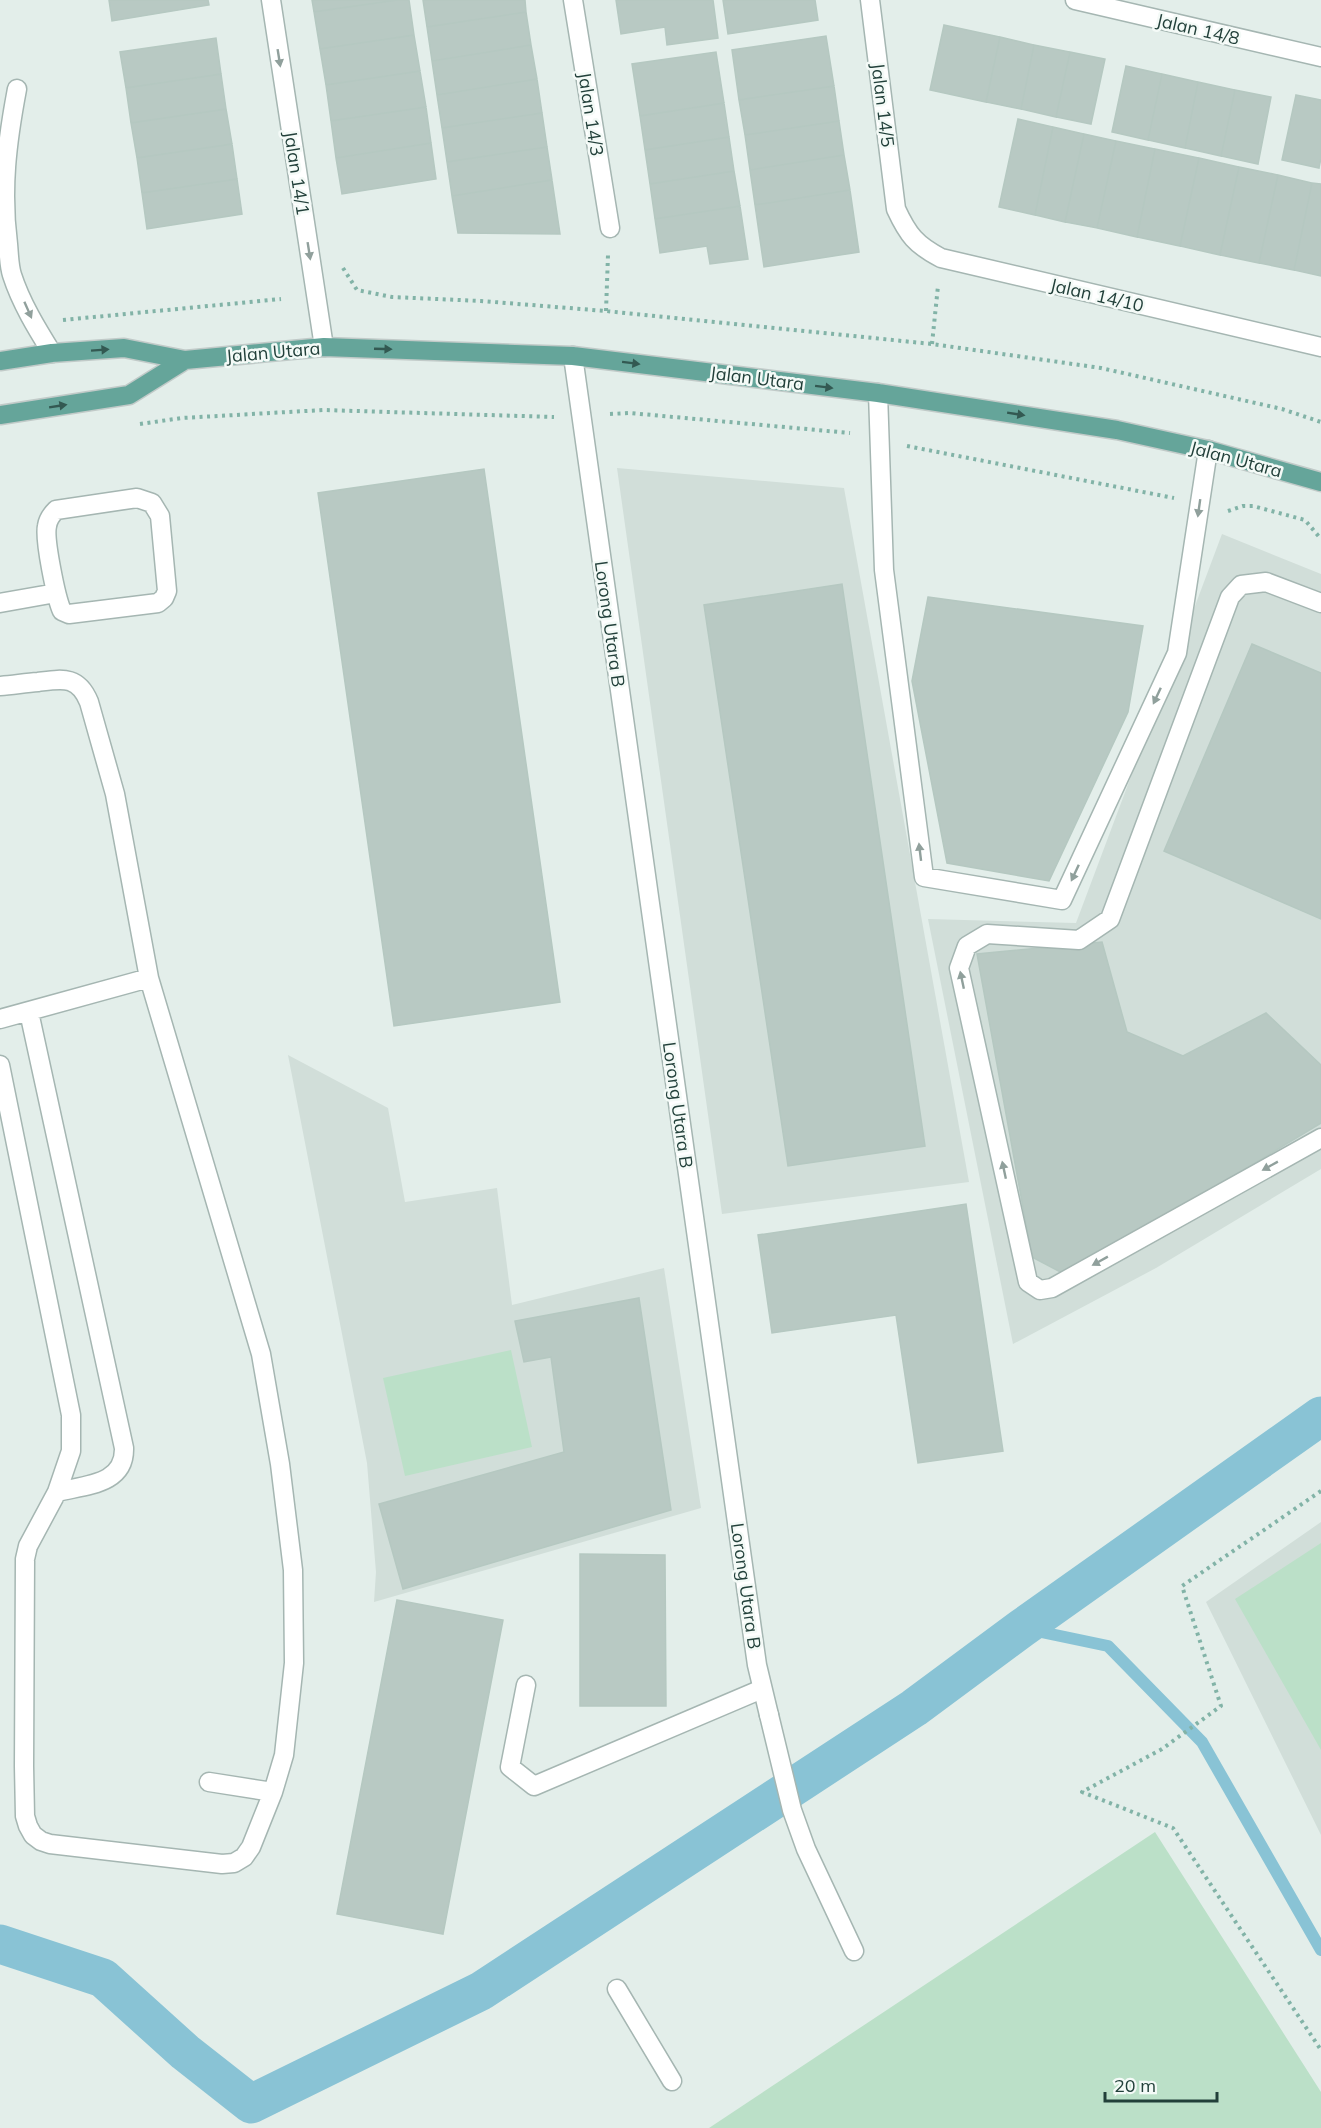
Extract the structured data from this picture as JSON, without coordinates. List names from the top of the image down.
{
  "streets": {
    "main road": ["Jalan Utara"],
    "street": [
      "Jalan 14/8",
      "Jalan 14/5",
      "Jalan 14/3",
      "Jalan 14/1",
      "Jalan 14/10",
      "Lorong Utara B"
    ]
  },
  "crossings": [
    ["Jalan 14/5", "Jalan 14/10"],
    ["Jalan 14/1", "Jalan Utara"],
    ["Jalan Utara", "Lorong Utara B"]
  ],
  "one_way": ["Jalan 14/1", "Jalan Utara"],
  "scale_bar": "20 m"
}
